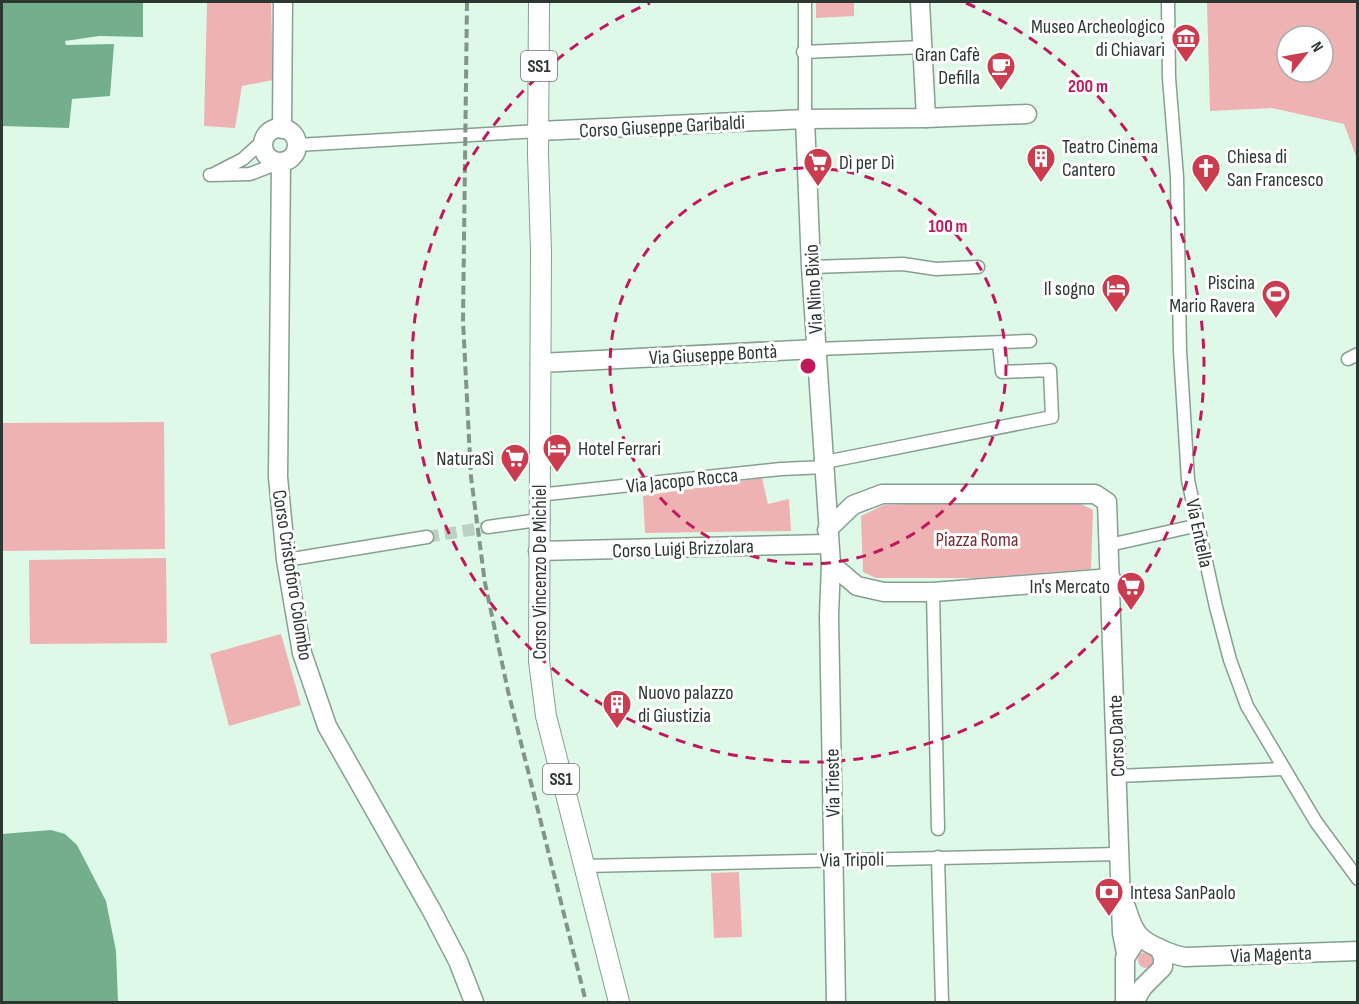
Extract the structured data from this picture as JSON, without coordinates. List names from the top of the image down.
{
  "streets": {
    "main road": ["SS1", "Corso Vincenzo De Michiel"],
    "street": [
      "Corso Giuseppe Garibaldi",
      "Via Nino Bixio",
      "Via Giuseppe Bontà",
      "Via Jacopo Rocca",
      "Via Entella",
      "Corso Luigi Brizzolara",
      "Corso Cristoforo Colombo",
      "Corso Dante",
      "Via Trieste",
      "Via Tripoli",
      "Via Magenta"
    ]
  },
  "crossings": [
    ["SS1", "Corso Giuseppe Garibaldi"],
    ["SS1", "Corso Vincenzo De Michiel"],
    ["Corso Giuseppe Garibaldi", "Via Nino Bixio"],
    ["Corso Giuseppe Garibaldi", "Corso Vincenzo De Michiel"],
    ["Corso Giuseppe Garibaldi", "Corso Cristoforo Colombo"],
    ["Via Nino Bixio", "Via Giuseppe Bontà"],
    ["Via Nino Bixio", "Via Jacopo Rocca"],
    ["Via Nino Bixio", "Corso Luigi Brizzolara"],
    ["Via Giuseppe Bontà", "Via Jacopo Rocca"],
    ["Via Giuseppe Bontà", "Corso Vincenzo De Michiel"],
    ["Via Jacopo Rocca", "Corso Vincenzo De Michiel"],
    ["Corso Luigi Brizzolara", "Corso Vincenzo De Michiel"],
    ["Corso Vincenzo De Michiel", "Via Tripoli"],
    ["Corso Dante", "Via Tripoli"],
    ["Corso Dante", "Via Magenta"],
    ["Via Trieste", "Via Tripoli"]
  ],
  "parks": ["Piazza Roma"],
  "places": {
    "museum": ["Museo Archeologico di Chiavari"],
    "cafe": ["Gran Cafè Defilla"],
    "building": ["Teatro Cinema Cantero", "Nuovo palazzo di Giustizia"],
    "supermarket": ["Dì per Dì", "NaturaSì", "In's Mercato"],
    "church": ["Chiesa di San Francesco"],
    "hotel": ["Il sogno", "Hotel Ferrari"],
    "sports": ["Piscina Mario Ravera"],
    "bank": ["Intesa SanPaolo"]
  },
  "north": "top right",
  "rings": ["200 m", "100 m"]
}
